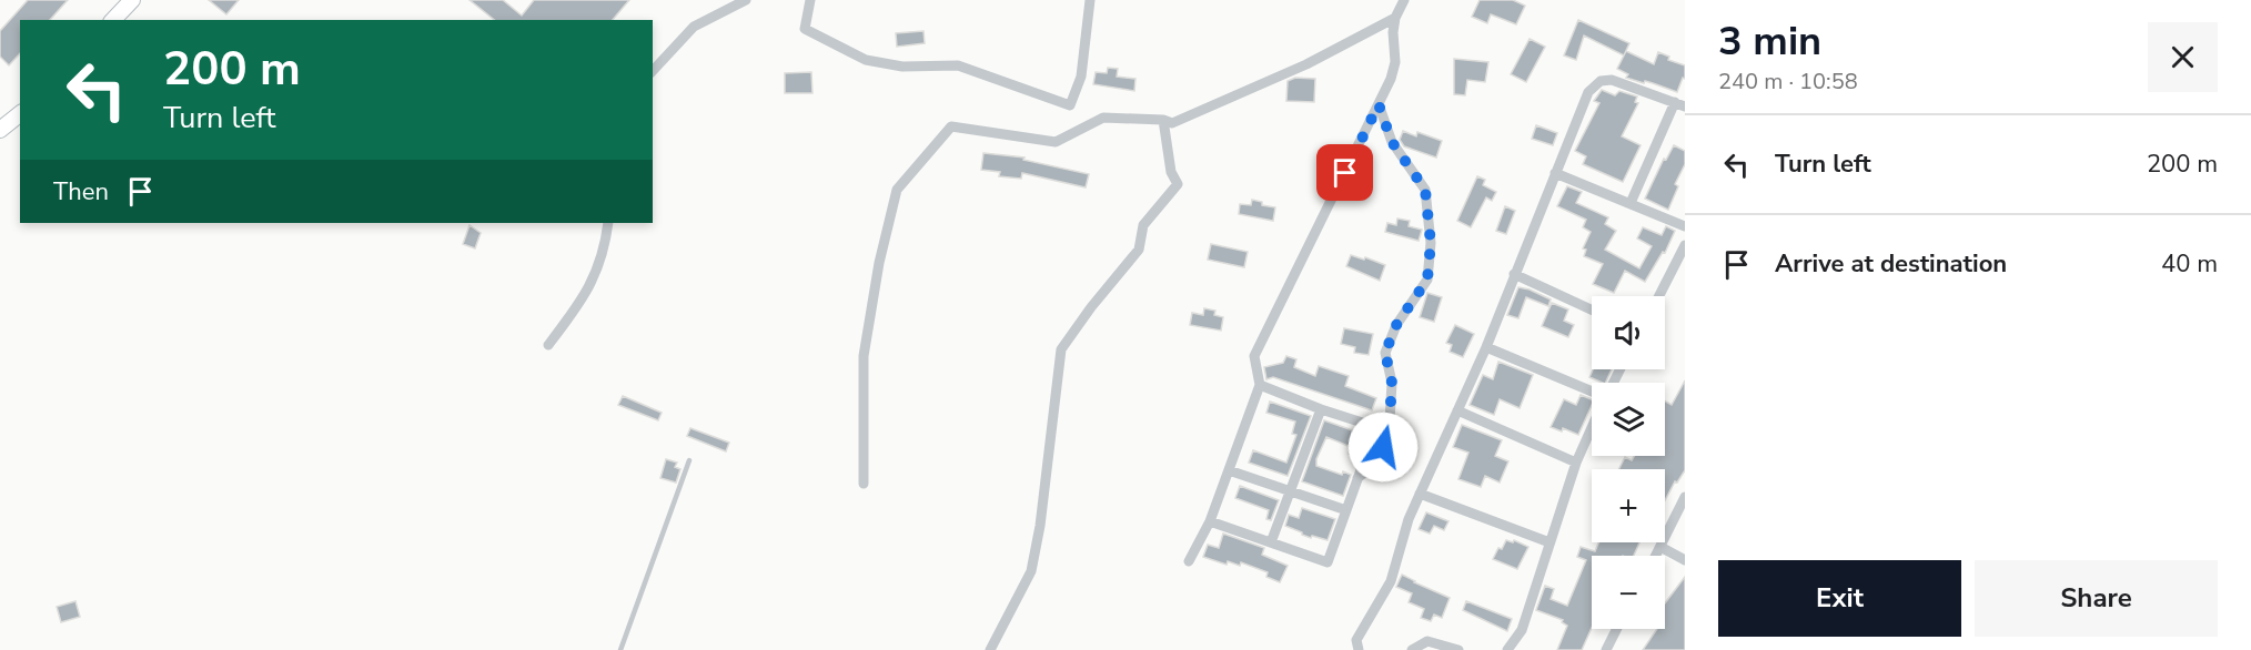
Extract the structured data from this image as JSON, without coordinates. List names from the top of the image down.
{
  "page": {
    "heading": ["3 min", "240 m · 10:58"],
    "turn": ["200 m", "Turn left"],
    "list": [
      {
        "name": "Turn left",
        "value": "200 m"
      },
      {
        "name": "Arrive at destination",
        "value": "40 m"
      }
    ],
    "then": "Then",
    "map_buttons": ["+", "−"],
    "buttons": ["Exit", "Share"]
  }
}
